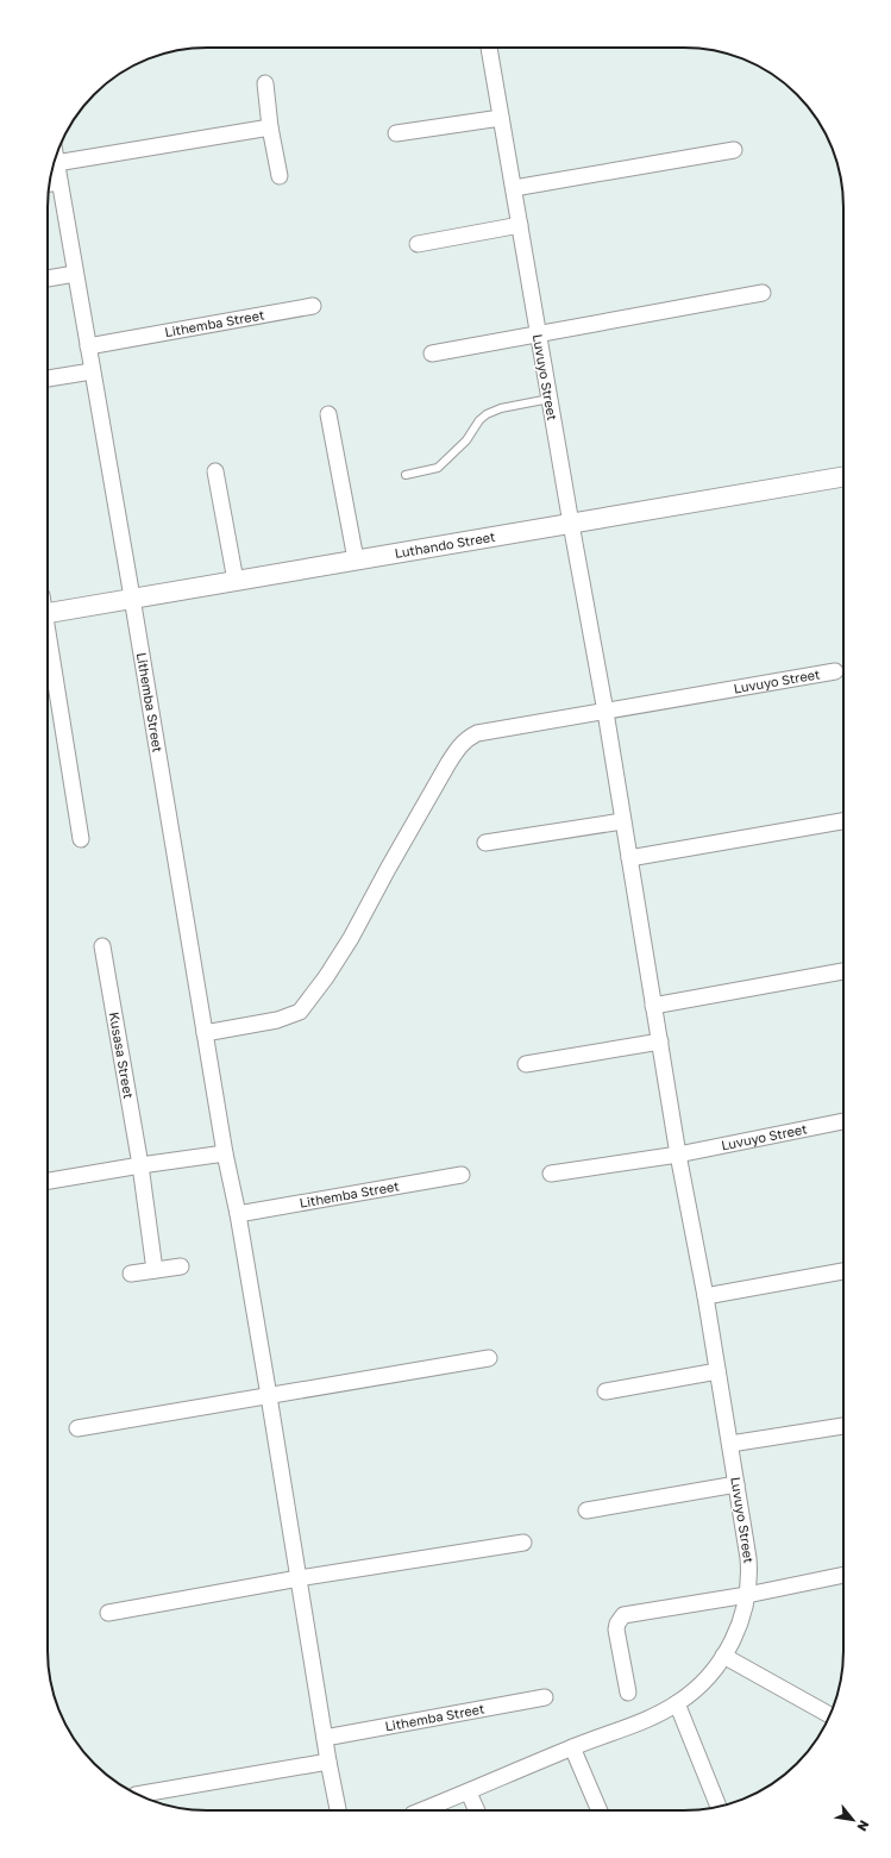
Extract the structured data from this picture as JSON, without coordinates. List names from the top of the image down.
{
  "streets": {
    "street": [
      "Lithemba Street",
      "Luvuyo Street",
      "Luthando Street",
      "Kusasa Street"
    ]
  },
  "crossings": [
    ["Lithemba Street", "Luvuyo Street"],
    ["Lithemba Street", "Luthando Street"],
    ["Luvuyo Street", "Luthando Street"]
  ],
  "north": "bottom right"
}
